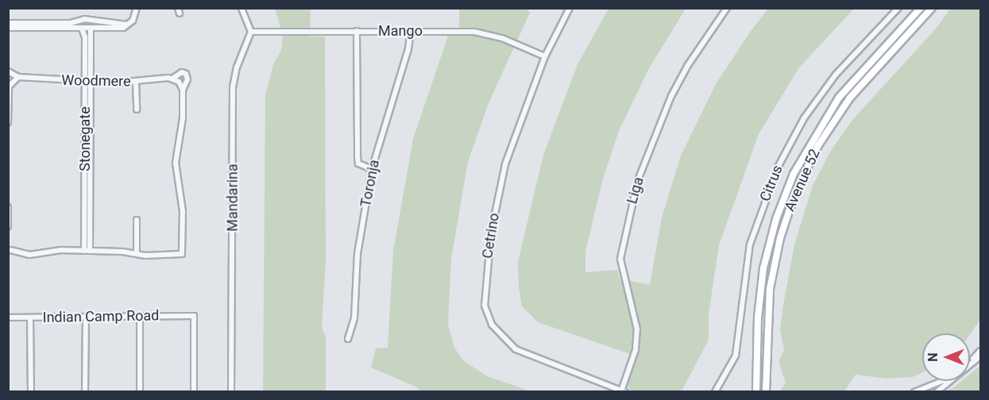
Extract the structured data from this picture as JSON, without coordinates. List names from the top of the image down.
{
  "streets": {
    "main road": ["Avenue 52"],
    "street": [
      "Mango",
      "Woodmere",
      "Stonegate",
      "Toronja",
      "Citrus",
      "Liga",
      "Mandarina",
      "Cetrino",
      "Indian Camp Road"
    ]
  },
  "crossings": [
    ["Mango", "Toronja"],
    ["Mango", "Mandarina"],
    ["Mango", "Cetrino"],
    ["Woodmere", "Stonegate"],
    ["Liga", "Cetrino"]
  ],
  "north": "left"
}
